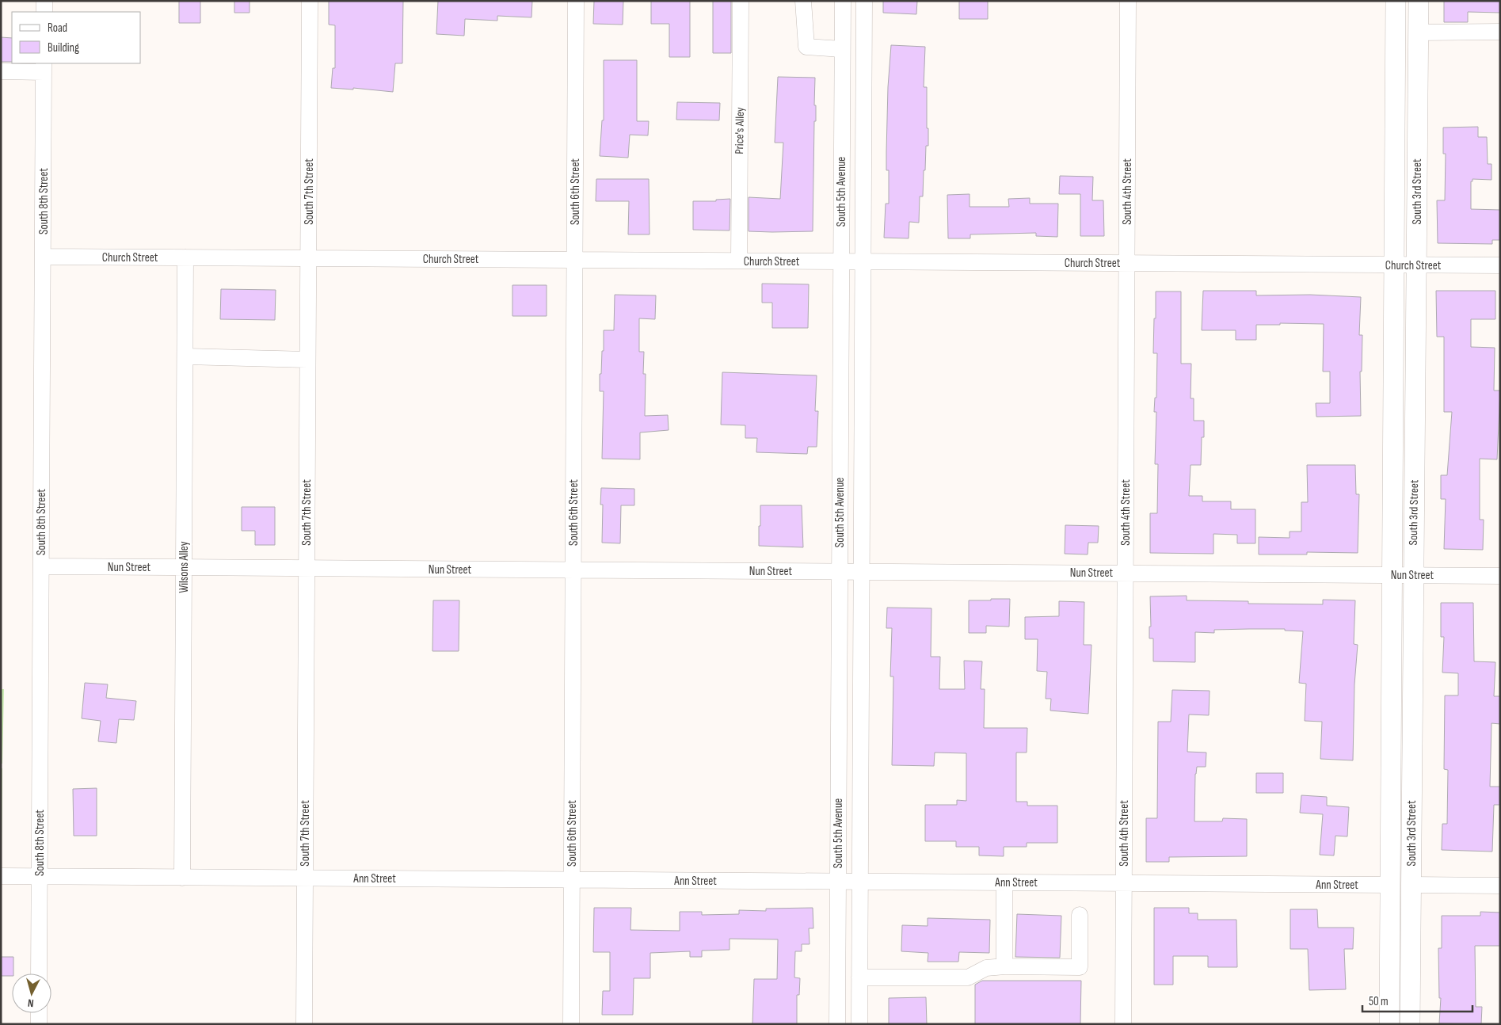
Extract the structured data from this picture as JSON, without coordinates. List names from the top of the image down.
{
  "streets": {
    "main road": ["South 3rd Street"],
    "street": [
      "Price's Alley",
      "South 7th Street",
      "South 6th Street",
      "South 5th Avenue",
      "South 4th Street",
      "South 8th Street",
      "Church Street",
      "Nun Street",
      "Wilsons Alley",
      "Ann Street"
    ]
  },
  "crossings": [
    ["Price's Alley", "Church Street"],
    ["South 7th Street", "Church Street"],
    ["South 7th Street", "Nun Street"],
    ["South 7th Street", "Ann Street"],
    ["South 6th Street", "Church Street"],
    ["South 6th Street", "Nun Street"],
    ["South 6th Street", "Ann Street"],
    ["South 5th Avenue", "Church Street"],
    ["South 5th Avenue", "Nun Street"],
    ["South 5th Avenue", "Ann Street"],
    ["South 4th Street", "Church Street"],
    ["South 4th Street", "Nun Street"],
    ["South 4th Street", "Ann Street"],
    ["South 3rd Street", "Church Street"],
    ["South 3rd Street", "Nun Street"],
    ["South 3rd Street", "Ann Street"],
    ["South 8th Street", "Church Street"],
    ["South 8th Street", "Nun Street"],
    ["South 8th Street", "Ann Street"],
    ["Church Street", "Wilsons Alley"],
    ["Nun Street", "Wilsons Alley"],
    ["Wilsons Alley", "Ann Street"]
  ],
  "legend": ["Road", "Building"],
  "scale_bar": "50 m",
  "north": "bottom"
}
